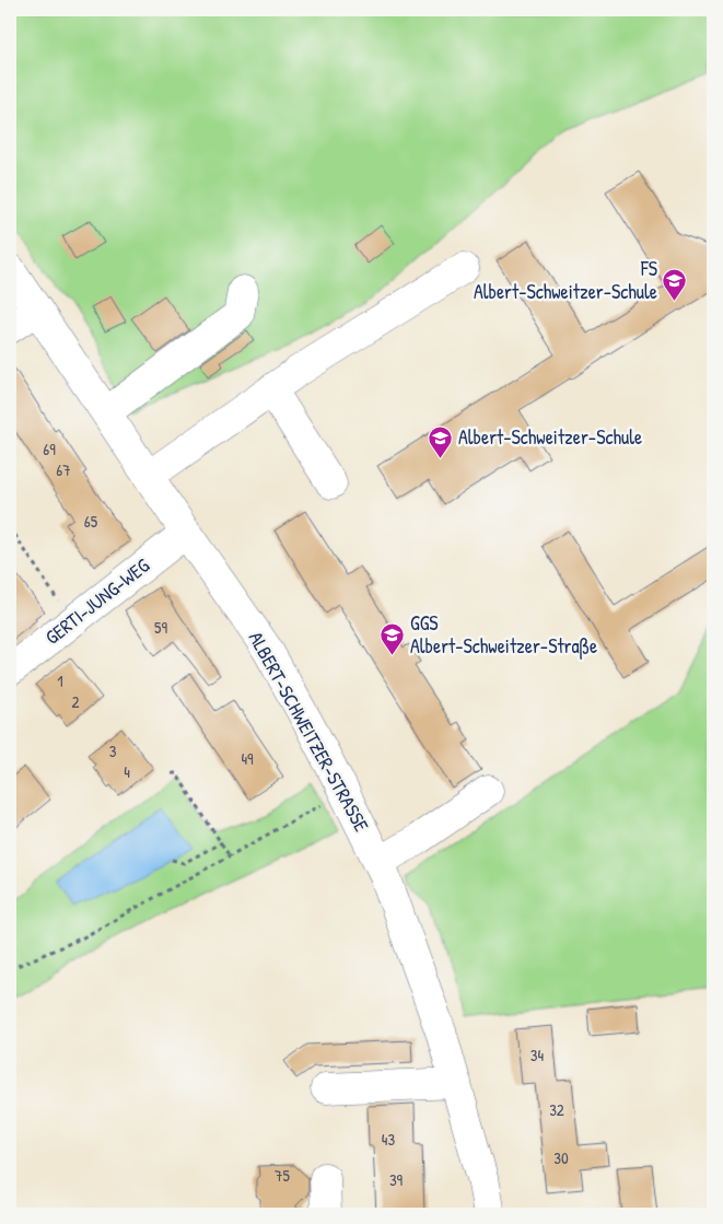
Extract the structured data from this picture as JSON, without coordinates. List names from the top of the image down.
{
  "streets": {
    "street": ["GERTI-JUNG-WEG", "ALBERT-SCHWEITZER-STRASSE"]
  },
  "crossings": [
    ["GERTI-JUNG-WEG", "ALBERT-SCHWEITZER-STRASSE"]
  ],
  "places": {
    "school or university": ["FS Albert-Schweitzer-Schule", "Albert-Schweitzer-Schule", "GGS Albert-Schweitzer-Straße"]
  },
  "house_numbers": [
    "69",
    "67",
    "65",
    "59",
    "1",
    "2",
    "3",
    "49",
    "4",
    "34",
    "32",
    "43",
    "30",
    "75",
    "39"
  ]
}
